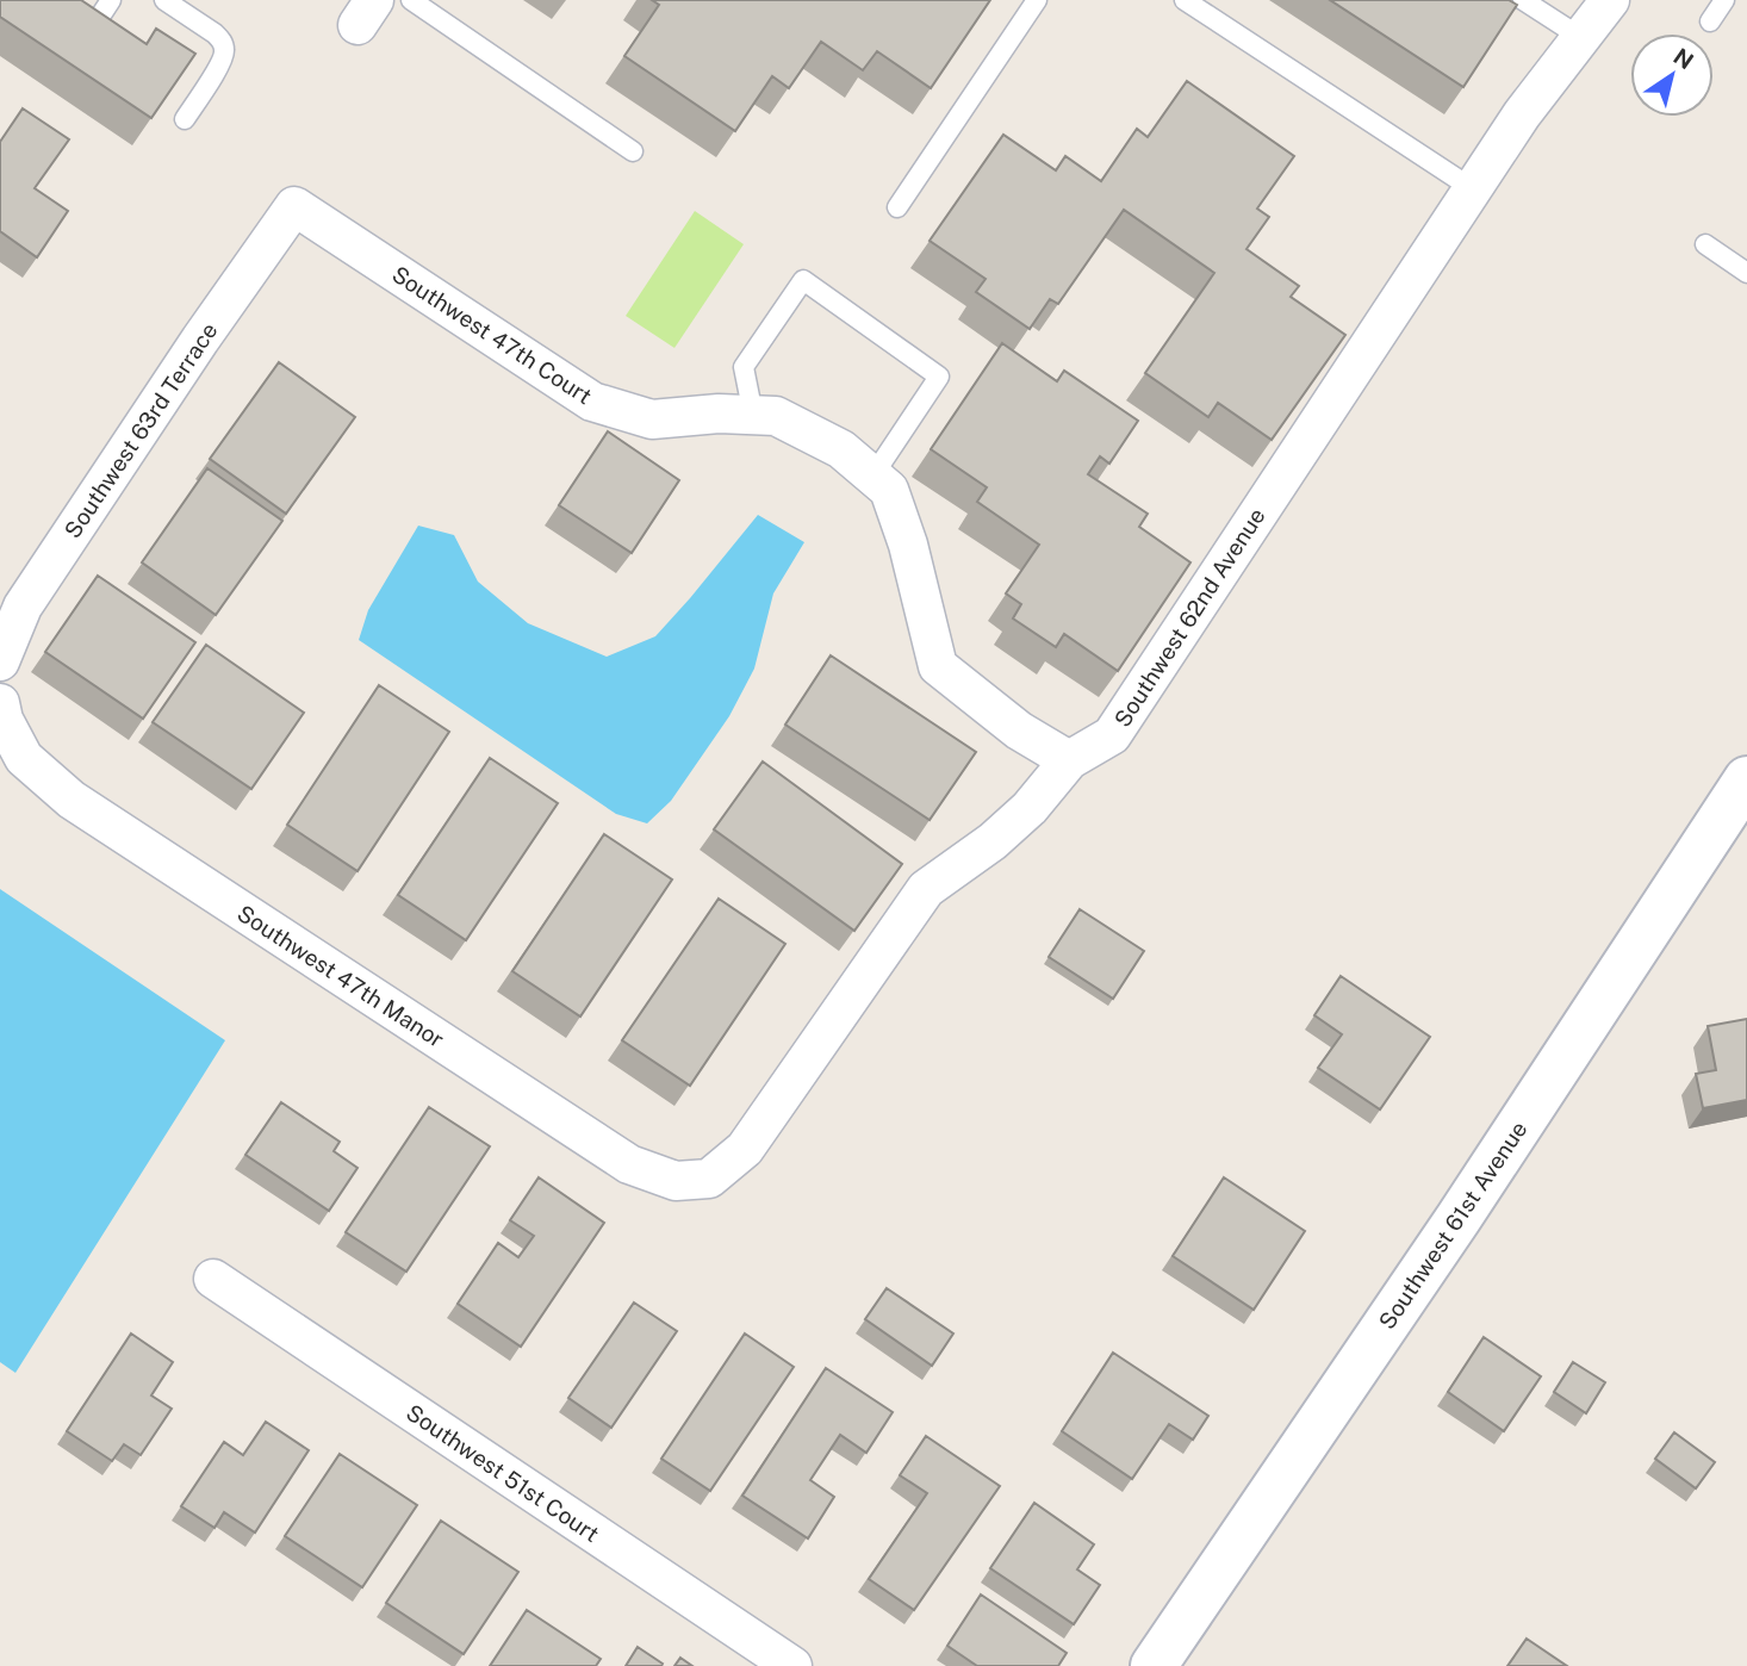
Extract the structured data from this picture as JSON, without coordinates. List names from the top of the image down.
{
  "streets": {
    "street": [
      "Southwest 47th Court",
      "Southwest 63rd Terrace",
      "Southwest 62nd Avenue",
      "Southwest 47th Manor",
      "Southwest 61st Avenue",
      "Southwest 51st Court"
    ]
  },
  "crossings": [
    ["Southwest 47th Court", "Southwest 63rd Terrace"],
    ["Southwest 47th Court", "Southwest 62nd Avenue"],
    ["Southwest 62nd Avenue", "Southwest 47th Manor"]
  ],
  "north": "top right"
}
